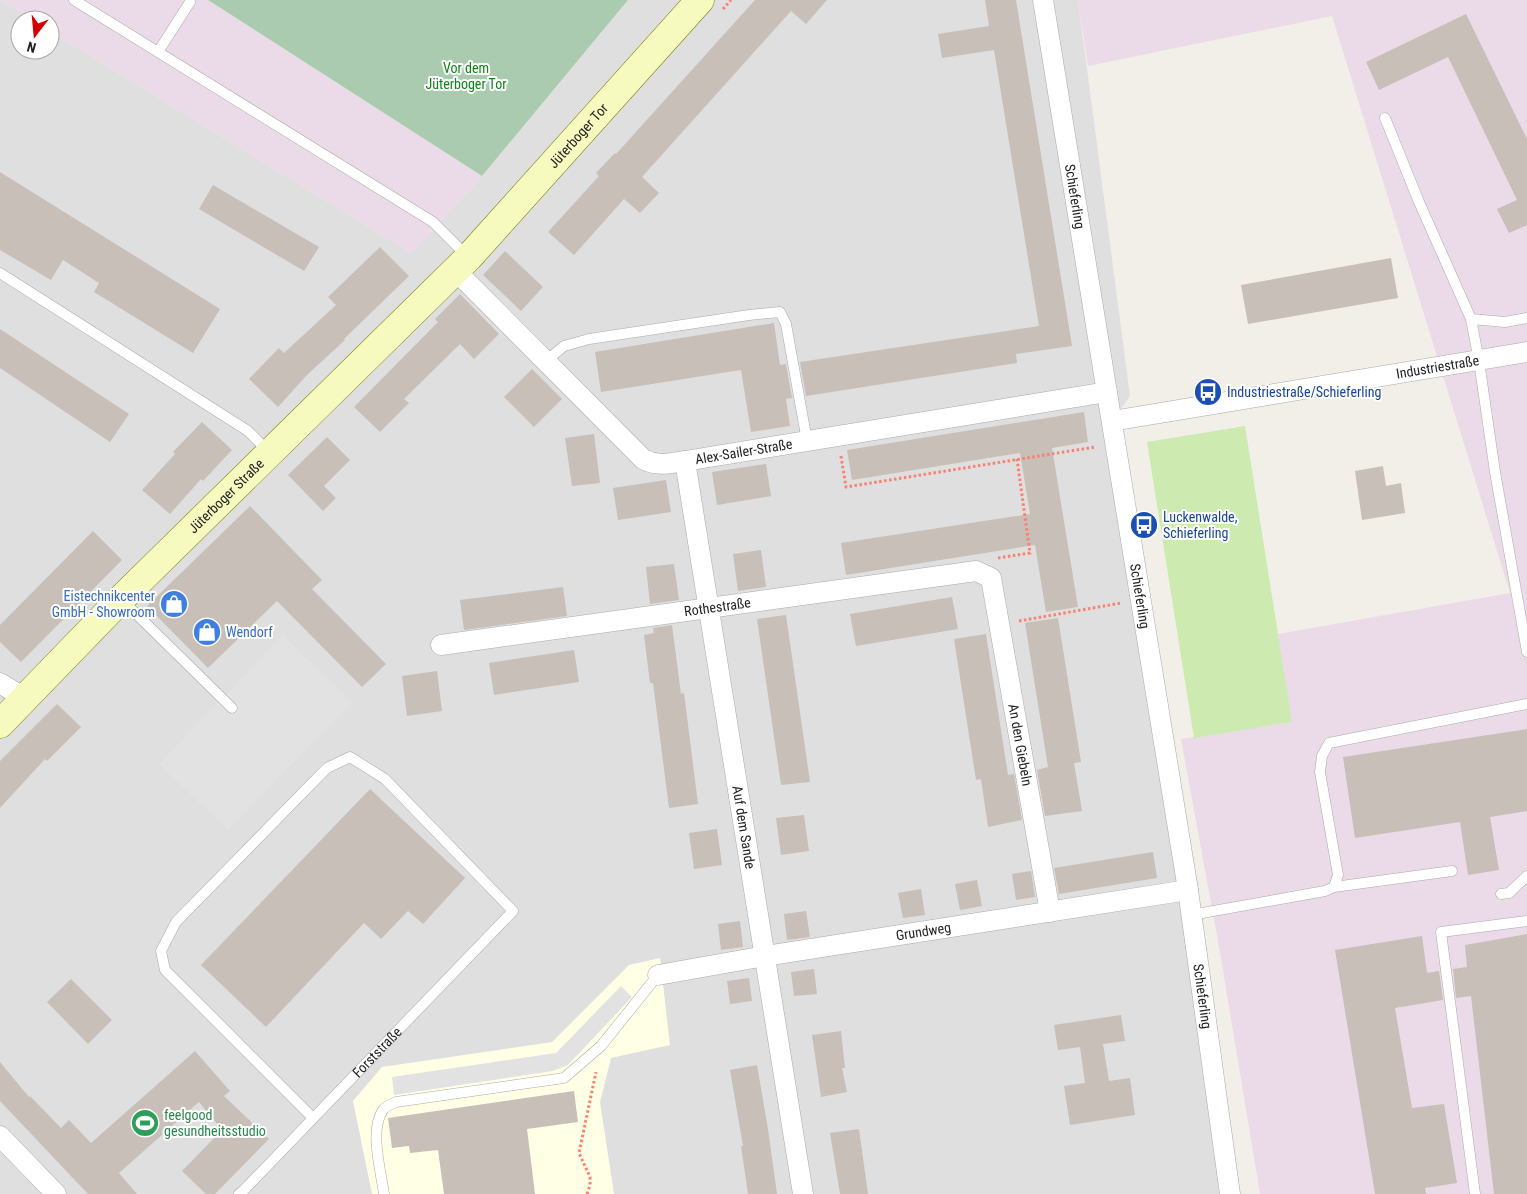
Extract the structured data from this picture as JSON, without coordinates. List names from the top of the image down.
{
  "streets": {
    "main road": ["Jüterboger Tor", "Jüterboger Straße"],
    "street": [
      "Schieferling",
      "Industriestraße",
      "Alex-Sailer-Straße",
      "Rothestraße",
      "An den Giebeln",
      "Auf dem Sande",
      "Grundweg"
    ],
    "lane": ["Forststraße"]
  },
  "crossings": [
    ["Jüterboger Tor", "Alex-Sailer-Straße"],
    ["Jüterboger Tor", "Jüterboger Straße"],
    ["Schieferling", "Industriestraße"],
    ["Schieferling", "Alex-Sailer-Straße"],
    ["Schieferling", "Grundweg"],
    ["Alex-Sailer-Straße", "Jüterboger Straße"],
    ["Alex-Sailer-Straße", "Auf dem Sande"],
    ["Rothestraße", "An den Giebeln"],
    ["Rothestraße", "Auf dem Sande"],
    ["An den Giebeln", "Grundweg"],
    ["Auf dem Sande", "Grundweg"]
  ],
  "parks": ["Vor dem Jüterboger Tor"],
  "places": {
    "bus stop": ["Industriestraße/Schieferling", "Luckenwalde, Schieferling"],
    "shop": ["Eistechnikcenter GmbH - Showroom", "Wendorf"],
    "sports": ["feelgood gesundheitsstudio"]
  },
  "north": "bottom"
}
